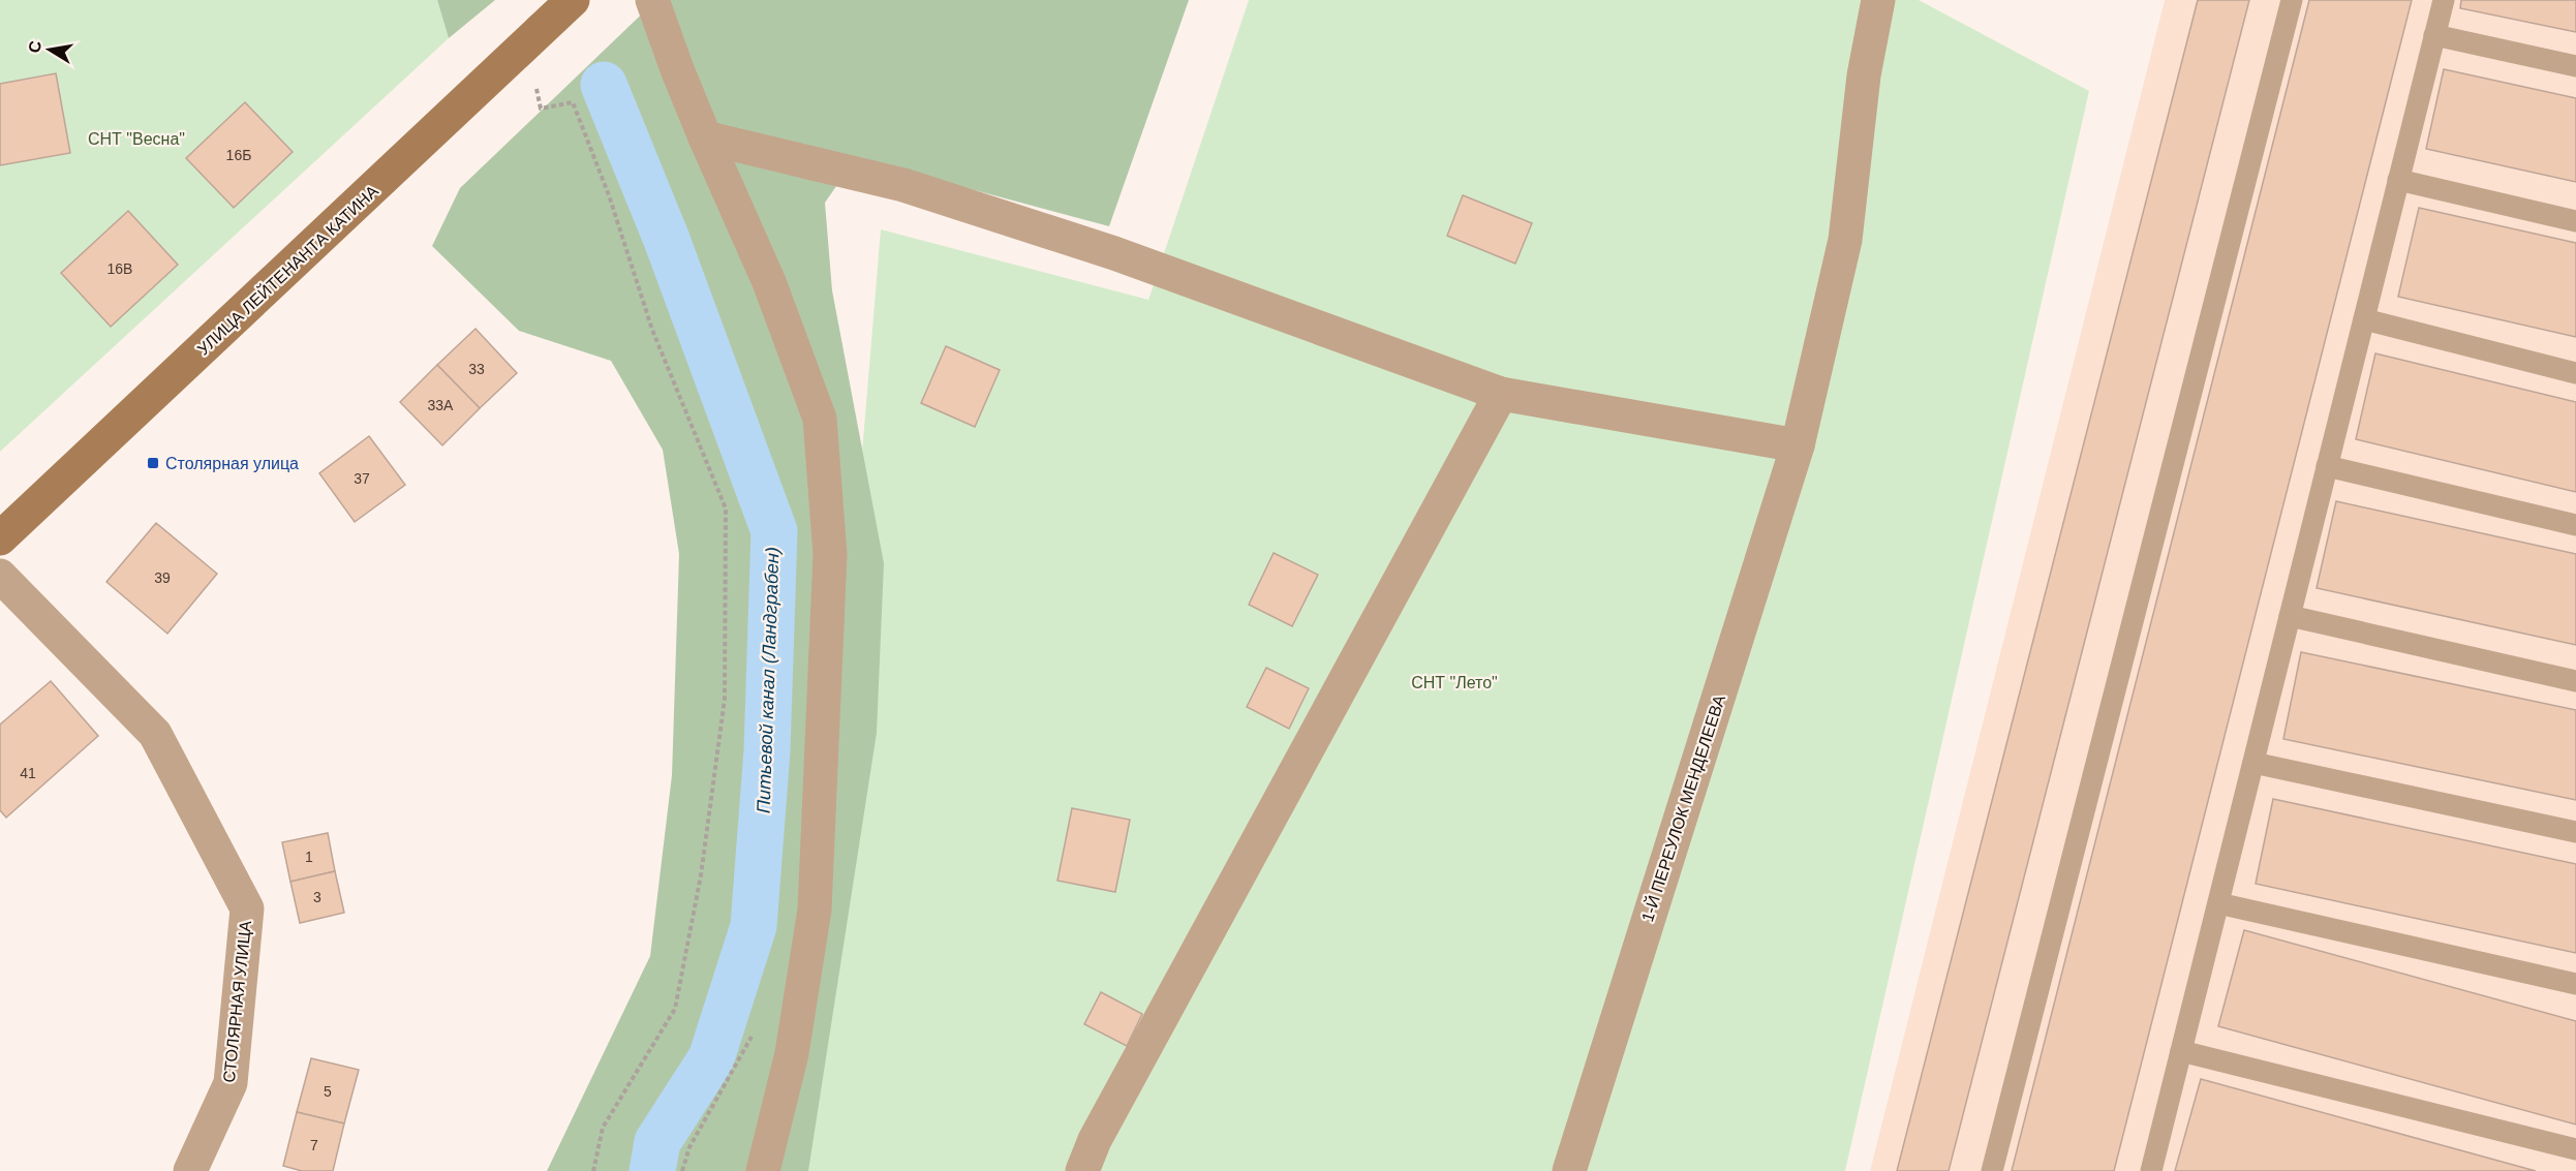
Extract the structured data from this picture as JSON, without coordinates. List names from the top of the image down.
{
  "streets": {
    "street": ["УЛИЦА ЛЕЙТЕНАНТА КАТИНА", "1-Й ПЕРЕУЛОК МЕНДЕЛЕЕВА", "СТОЛЯРНАЯ УЛИЦА"]
  },
  "water": ["Питьевой канал (Ландграбен)"],
  "parks": ["СНТ \"Весна\"", "СНТ \"Лето\""],
  "places": {
    "transit": ["Столярная улица"]
  },
  "house_numbers": [
    "16Б",
    "16В",
    "33",
    "33А",
    "37",
    "39",
    "41",
    "1",
    "3",
    "5",
    "7"
  ],
  "north": "left"
}
